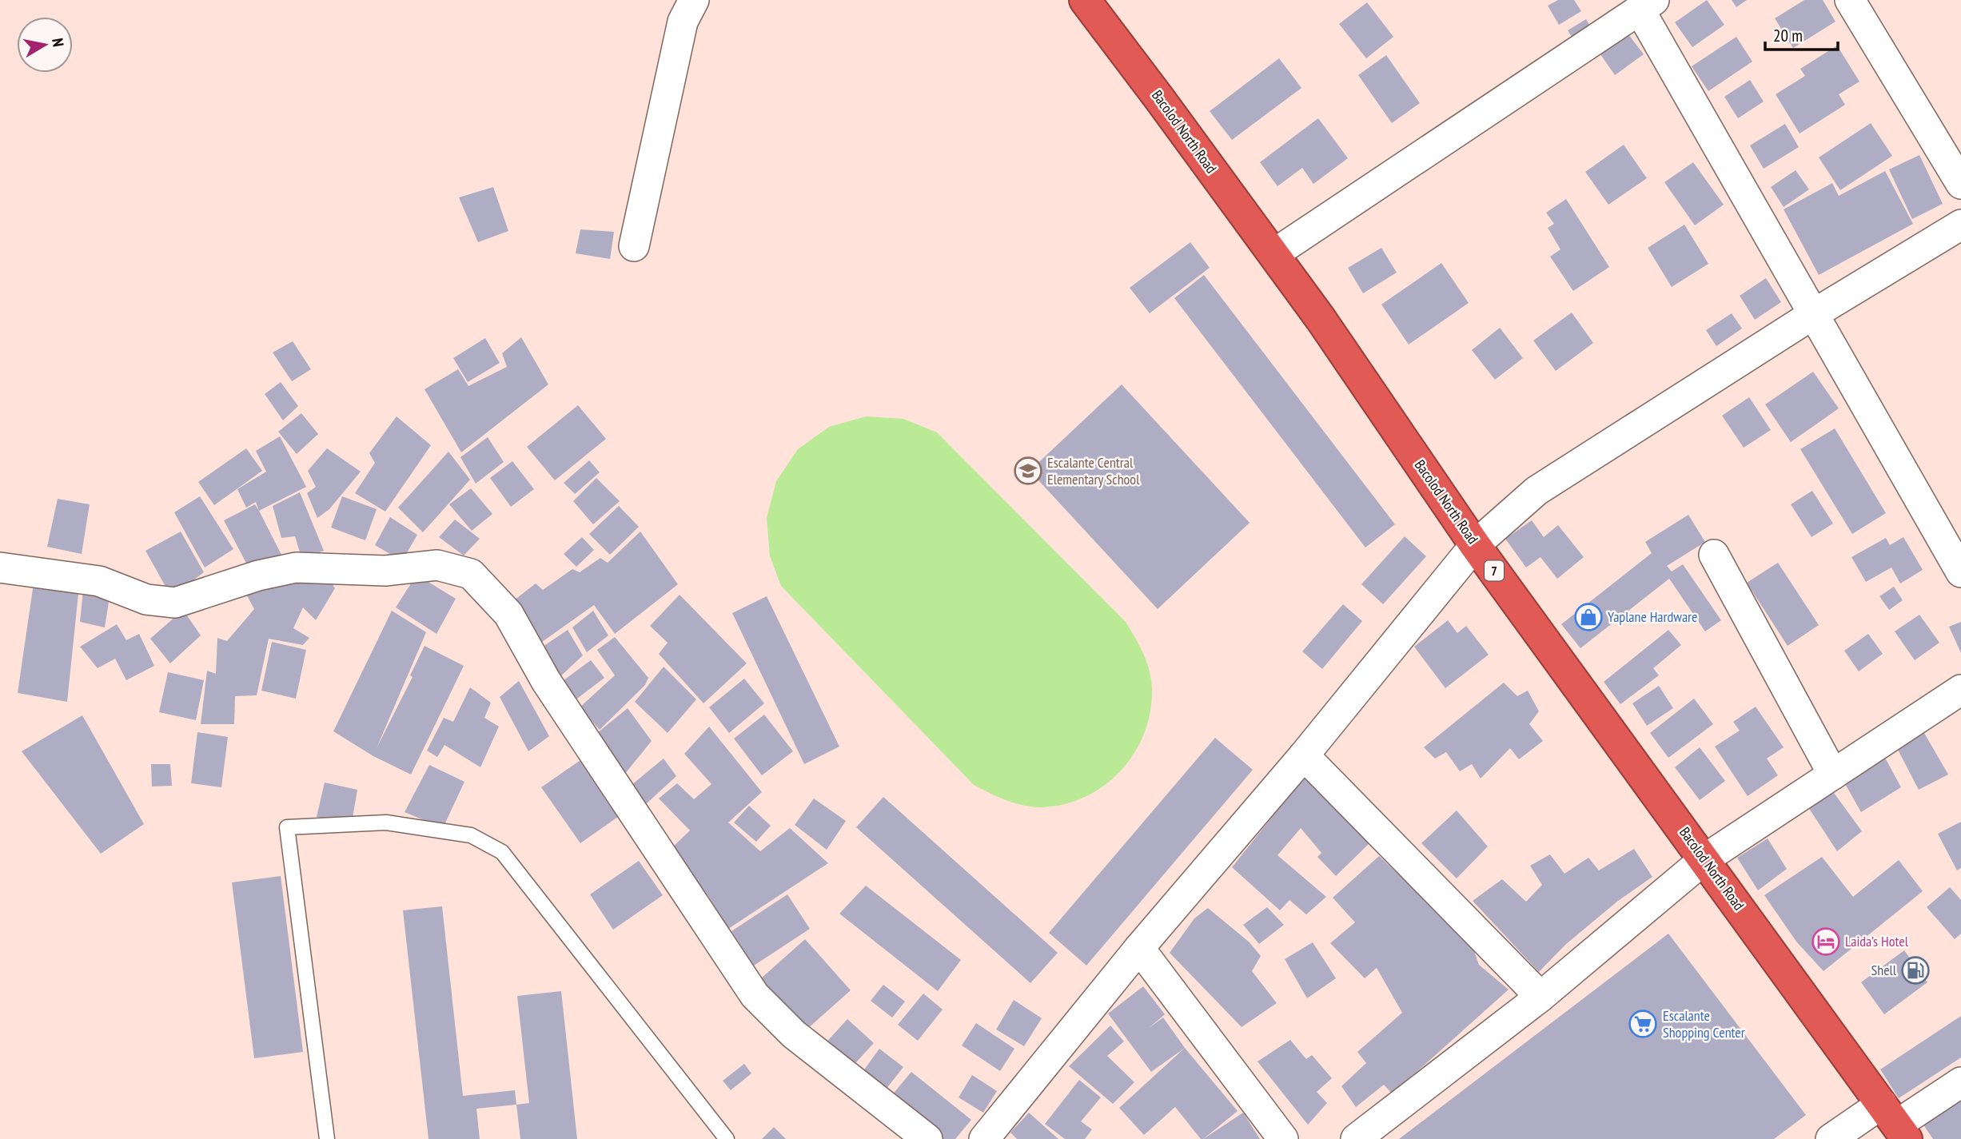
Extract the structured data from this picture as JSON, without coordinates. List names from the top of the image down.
{
  "streets": {
    "highway": ["Bacolod North Road", "7"]
  },
  "places": {
    "school or university": ["Escalante Central Elementary School"],
    "shop": ["Yaplane Hardware"],
    "hotel": ["Laida’s Hotel"],
    "fuel station": ["Shell"],
    "supermarket": ["Escalante Shopping Center"]
  },
  "scale_bar": "20 m",
  "north": "right"
}
